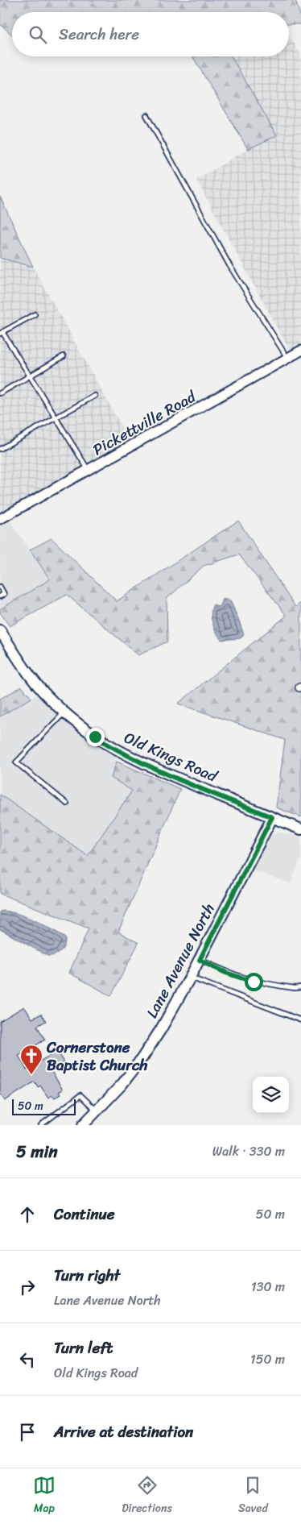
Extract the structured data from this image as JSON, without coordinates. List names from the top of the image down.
{
  "streets": {
    "main road": ["Old Kings Road", "Lane Avenue North"],
    "street": ["Pickettville Road"]
  },
  "crossings": [
    ["Old Kings Road", "Lane Avenue North"]
  ],
  "places": {
    "church": ["Cornerstone Baptist Church"]
  },
  "scale_bar": "50 m",
  "page": {
    "search": "Search here",
    "scale": "50 m",
    "heading": ["5 min", "Walk · 330 m"],
    "list": [
      ["Continue", "50 m"],
      ["Turn right", "Lane Avenue North", "130 m"],
      ["Turn left", "Old Kings Road", "150 m"],
      "Arrive at destination"
    ],
    "nav": ["Map", "Directions", "Saved"]
  }
}
